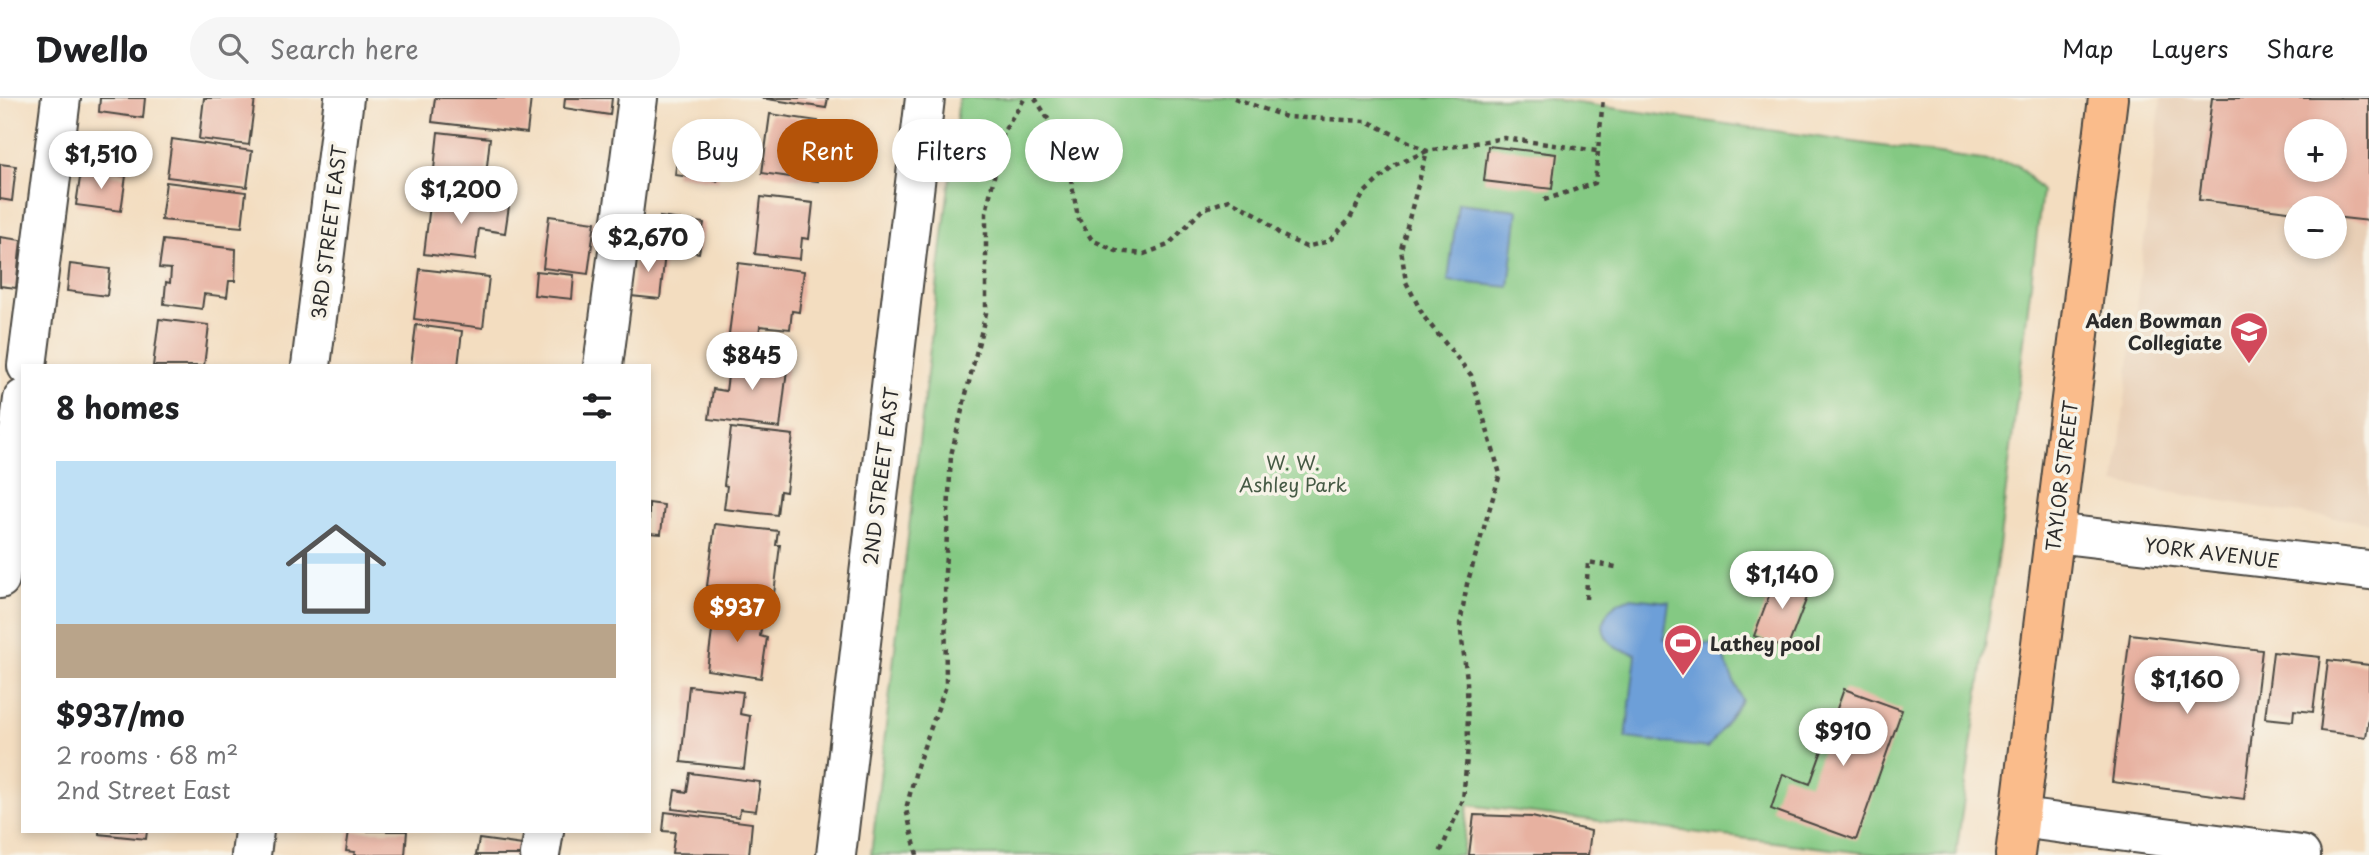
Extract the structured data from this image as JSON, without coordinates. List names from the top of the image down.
{
  "streets": {
    "main road": ["TAYLOR STREET"],
    "street": ["3RD STREET EAST", "2ND STREET EAST", "YORK AVENUE"]
  },
  "crossings": [
    ["TAYLOR STREET", "YORK AVENUE"]
  ],
  "parks": ["W. W. Ashley Park"],
  "places": {
    "school or university": ["Aden Bowman Collegiate"],
    "sports": ["Lathey pool"]
  },
  "page": {
    "header": "Dwello",
    "search": "Search here",
    "nav": ["Map", "Layers", "Share"],
    "map_buttons": ["+", "−"],
    "chip": [
      "Buy",
      "Rent",
      "Filters",
      "New"
    ],
    "price": [
      "$1,510",
      "$1,200",
      "$2,670",
      "$845",
      "$1,140",
      "$937",
      "$1,160",
      "$910"
    ],
    "heading": "8 homes",
    "list": [
      {
        "name": "$937/mo",
        "note": "2 rooms · 68 m² · 2nd Street East"
      }
    ]
  }
}
